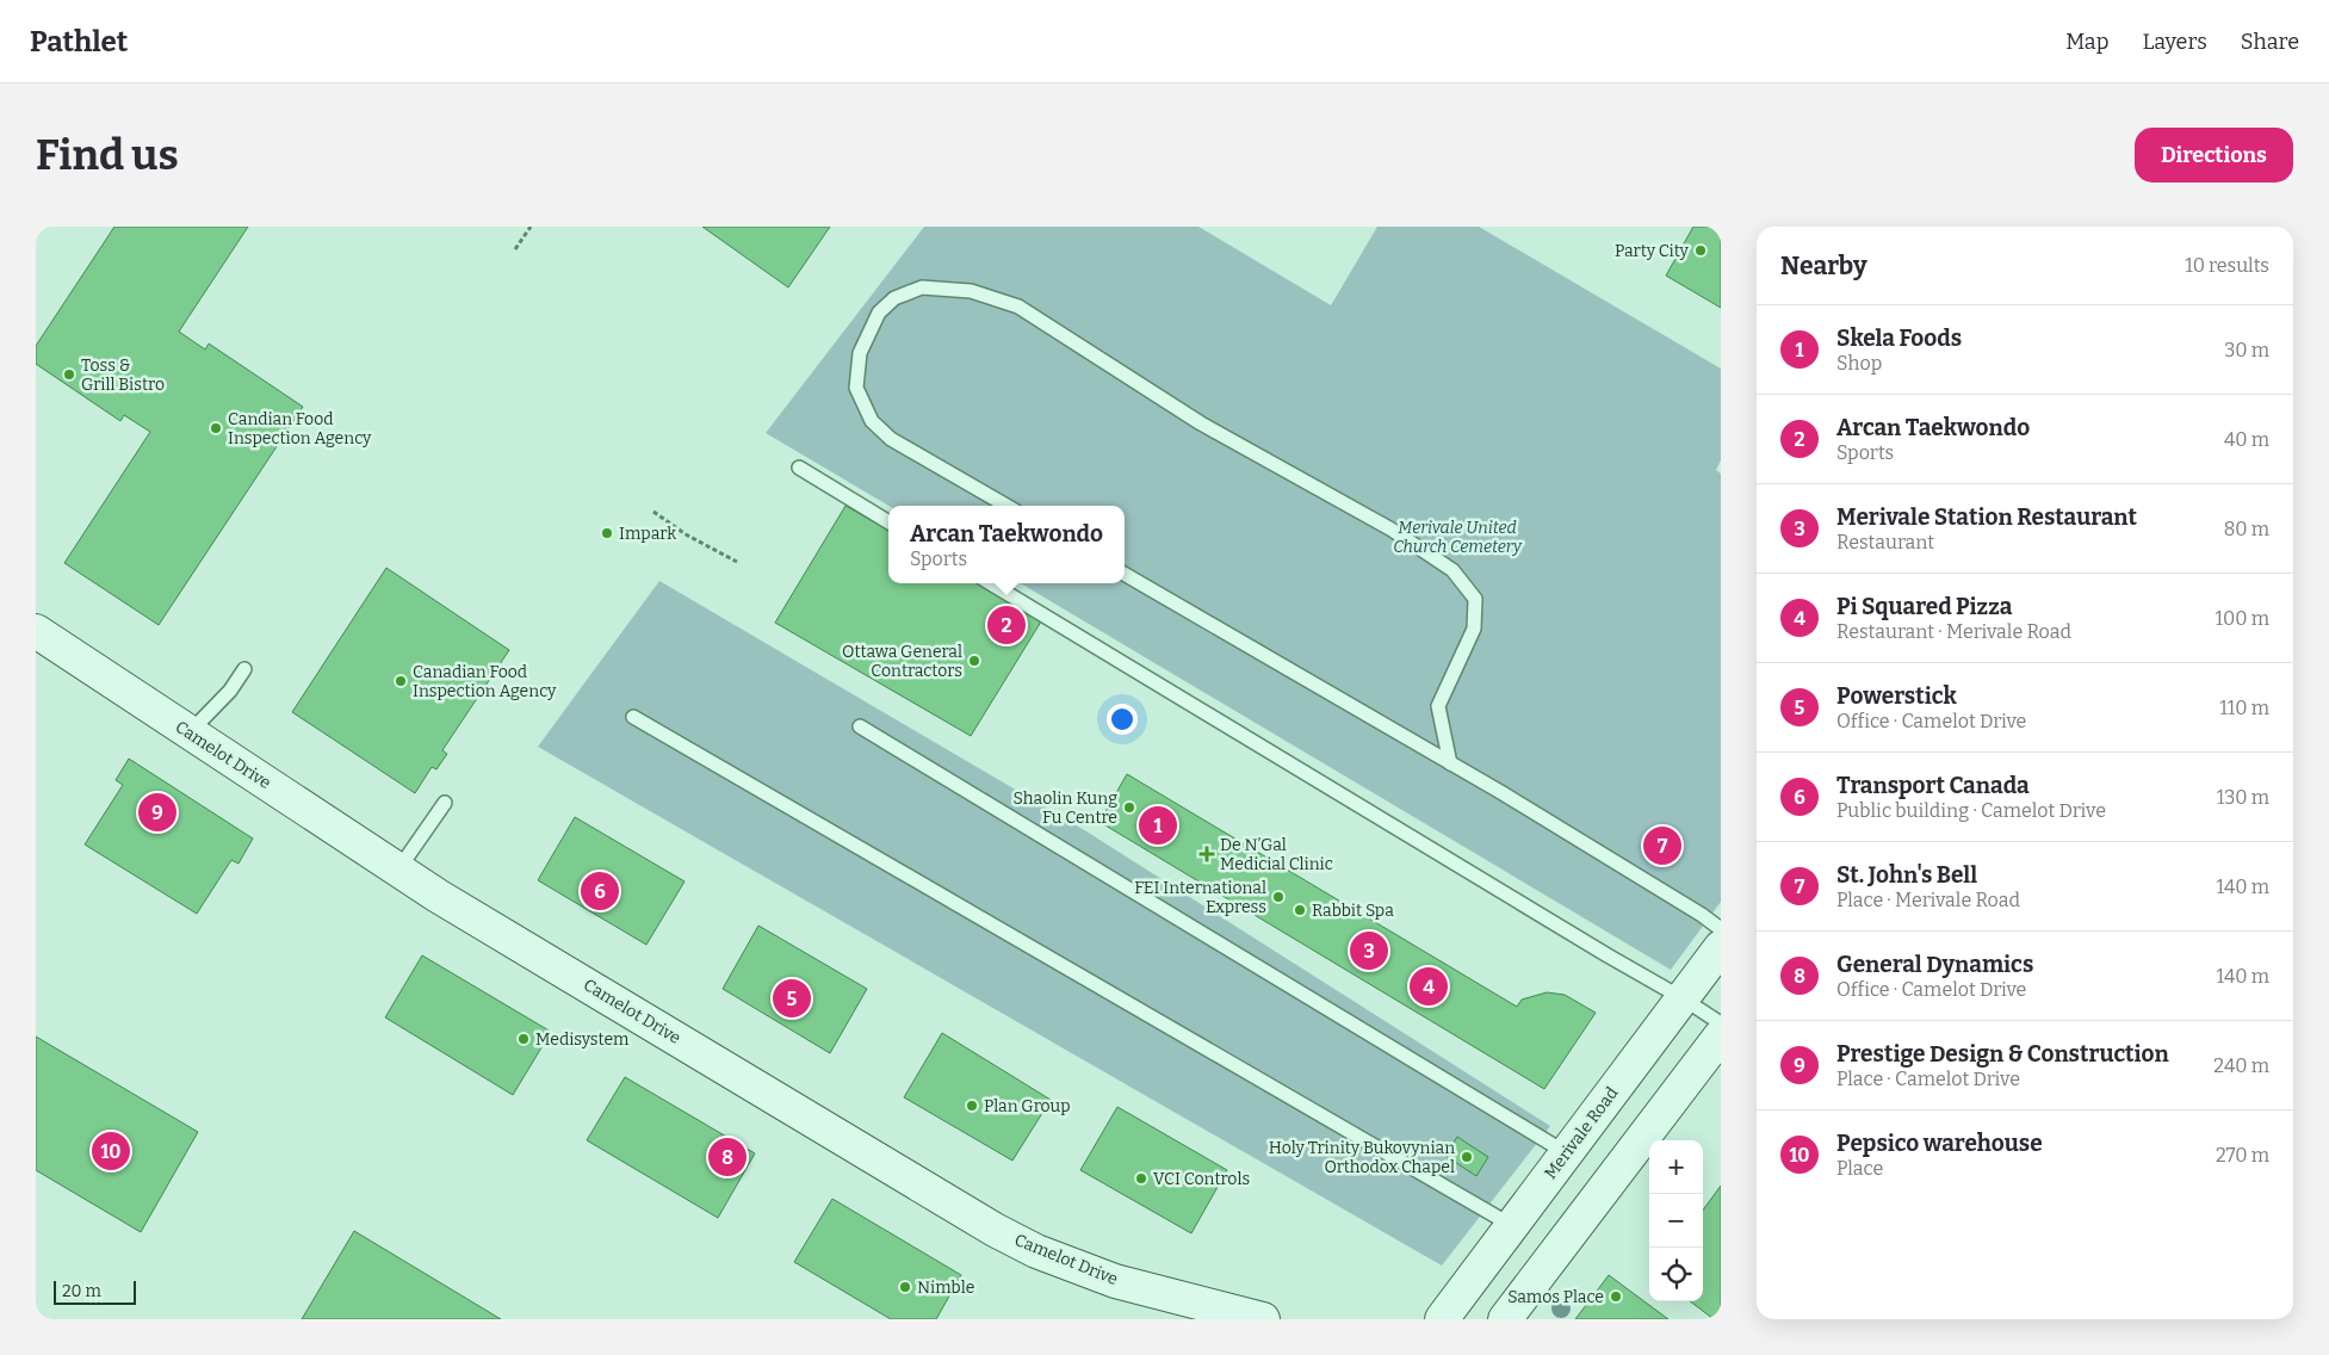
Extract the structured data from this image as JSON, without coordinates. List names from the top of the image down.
{
  "streets": {
    "street": ["Camelot Drive", "Merivale Road"]
  },
  "parks": ["Merivale United Church Cemetery"],
  "places": {
    "other": [
      "Party City",
      "Toss & Grill Bistro",
      "Candian Food Inspection Agency",
      "Impark",
      "Ottawa General Contractors",
      "Canadian Food Inspection Agency",
      "Shaolin Kung Fu Centre",
      "FEI International Express",
      "Rabbit Spa",
      "Medisystem",
      "Plan Group",
      "Holy Trinity Bukovynian Orthodox Chapel",
      "VCI Controls",
      "Nimble",
      "Samos Place"
    ],
    "health": ["De N’Gal Medicial Clinic"]
  },
  "scale_bar": "20 m",
  "page": {
    "header": "Pathlet",
    "nav": ["Map", "Layers", "Share"],
    "buttons": "Directions",
    "title": "Find us",
    "heading": ["Nearby", "10 results"],
    "list": [
      {
        "mark": "1",
        "name": "Skela Foods",
        "note": "Shop",
        "value": "30 m"
      },
      {
        "mark": "2",
        "name": "Arcan Taekwondo",
        "note": "Sports",
        "value": "40 m"
      },
      {
        "mark": "3",
        "name": "Merivale Station Restaurant",
        "note": "Restaurant",
        "value": "80 m"
      },
      {
        "mark": "4",
        "name": "Pi Squared Pizza",
        "note": "Restaurant · Merivale Road",
        "value": "100 m"
      },
      {
        "mark": "5",
        "name": "Powerstick",
        "note": "Office · Camelot Drive",
        "value": "110 m"
      },
      {
        "mark": "6",
        "name": "Transport Canada",
        "note": "Public building · Camelot Drive",
        "value": "130 m"
      },
      {
        "mark": "7",
        "name": "St. John's Bell",
        "note": "Place · Merivale Road",
        "value": "140 m"
      },
      {
        "mark": "8",
        "name": "General Dynamics",
        "note": "Office · Camelot Drive",
        "value": "140 m"
      },
      {
        "mark": "9",
        "name": "Prestige Design & Construction",
        "note": "Place · Camelot Drive",
        "value": "240 m"
      },
      {
        "mark": "10",
        "name": "Pepsico warehouse",
        "note": "Place",
        "value": "270 m"
      }
    ],
    "popup": ["Arcan Taekwondo", "Sports"],
    "pins": [
      "2",
      "9",
      "1",
      "7",
      "6",
      "3",
      "4",
      "5",
      "10",
      "8"
    ],
    "map_buttons": ["+", "−"],
    "scale": "20 m"
  }
}
